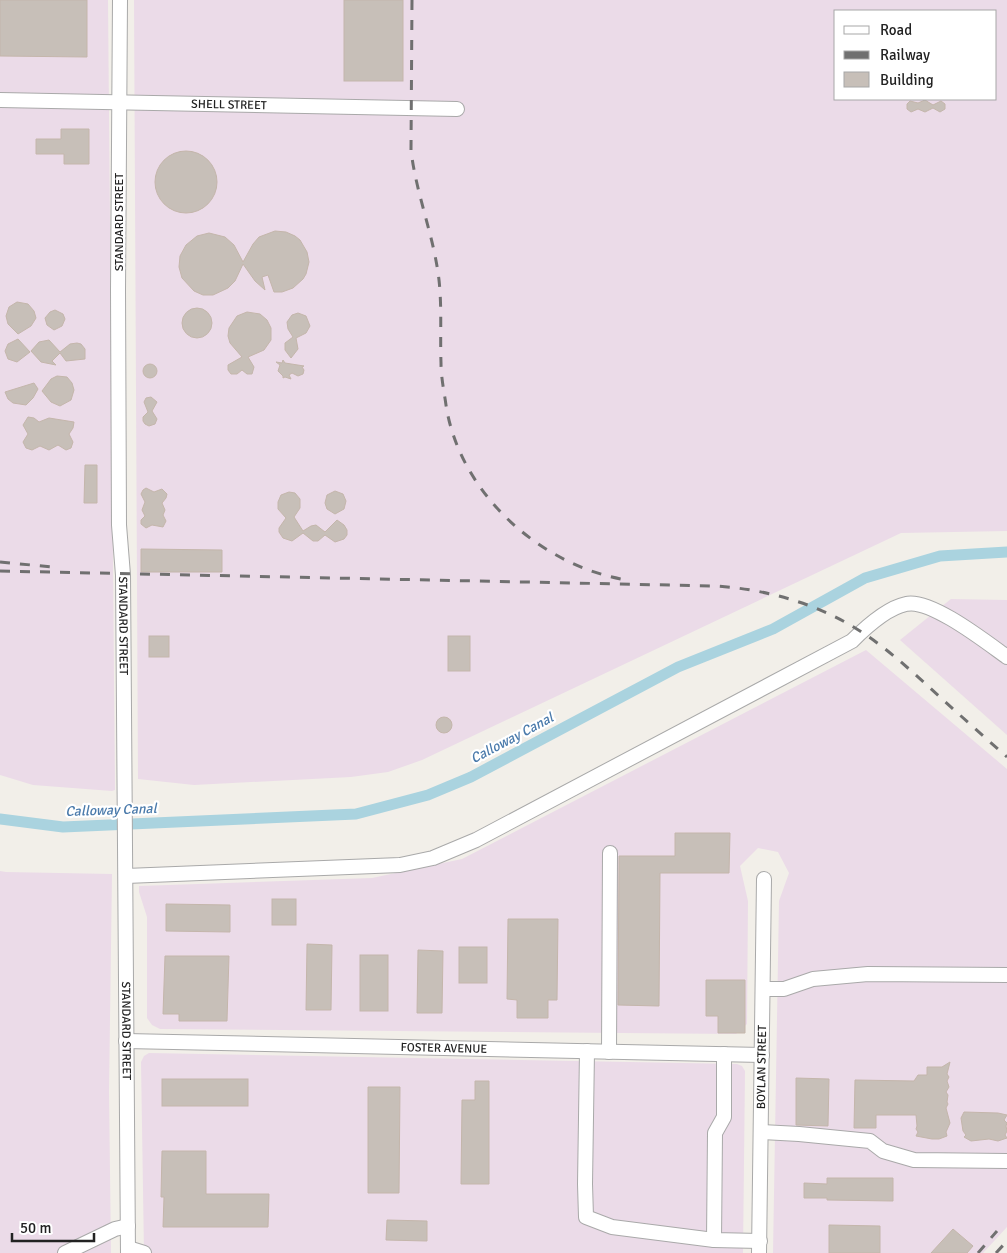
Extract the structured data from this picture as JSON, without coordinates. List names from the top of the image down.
{
  "streets": {
    "street": [
      "SHELL STREET",
      "STANDARD STREET",
      "FOSTER AVENUE",
      "BOYLAN STREET"
    ]
  },
  "crossings": [
    ["SHELL STREET", "STANDARD STREET"],
    ["STANDARD STREET", "FOSTER AVENUE"],
    ["FOSTER AVENUE", "BOYLAN STREET"]
  ],
  "water": ["Calloway Canal"],
  "legend": ["Road", "Railway", "Building"],
  "scale_bar": "50 m"
}
